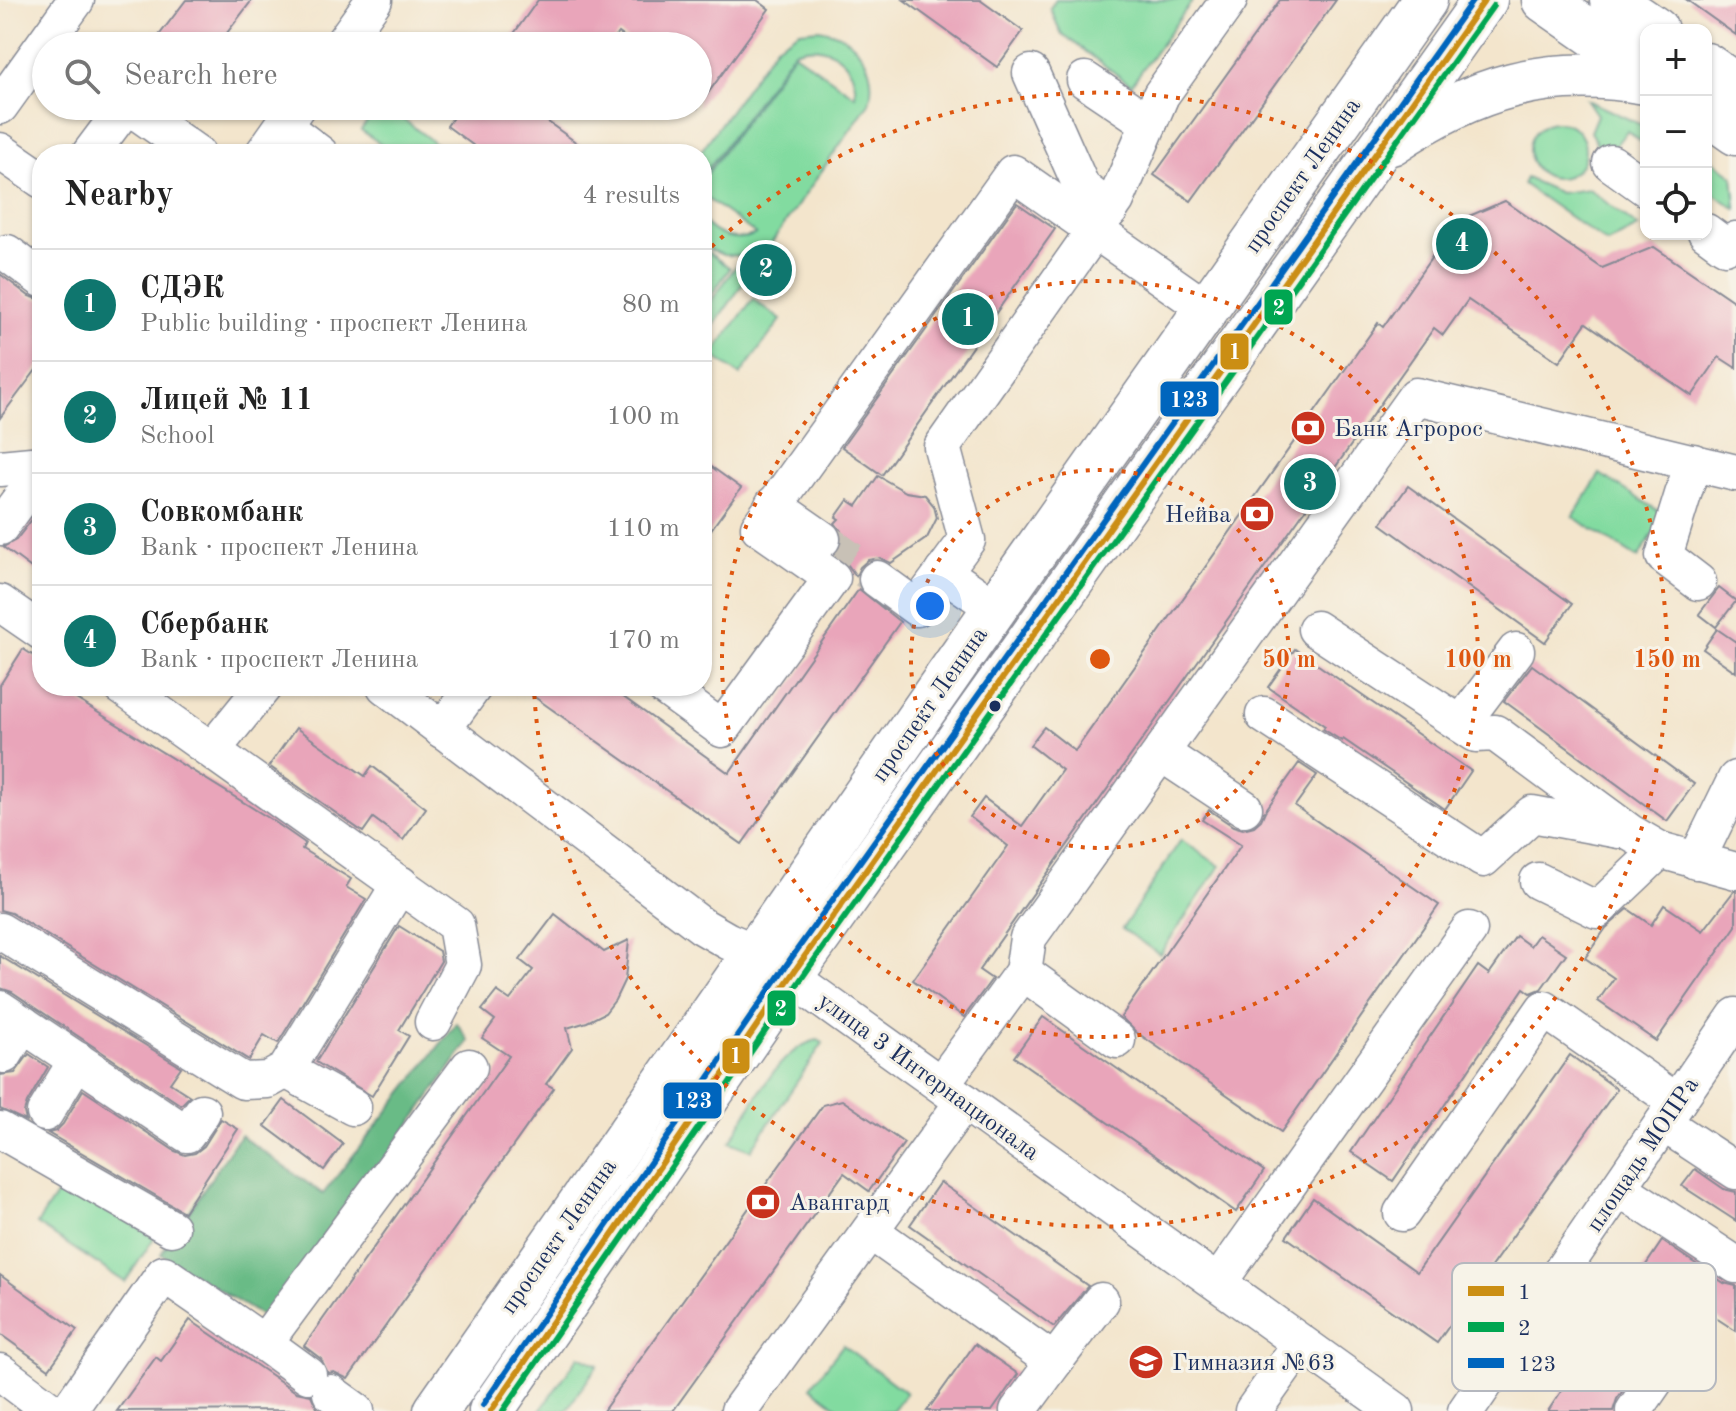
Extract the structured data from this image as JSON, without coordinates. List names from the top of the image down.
{
  "streets": {
    "main road": ["проспект Ленина"],
    "street": ["улица 3 Интернационала", "площадь МОПРа"]
  },
  "crossings": [
    ["проспект Ленина", "улица 3 Интернационала"]
  ],
  "places": {
    "bank": ["Банк Агророс", "Нейва", "Авангард"],
    "school or university": ["Гимназия №63"]
  },
  "lines": ["transit line 1", "transit line 123", "transit line 2"],
  "legend": ["1", "2", "123"],
  "page": {
    "map_buttons": ["+", "−"],
    "search": "Search here",
    "heading": ["Nearby", "4 results"],
    "pins": [
      "4",
      "2",
      "1",
      "3"
    ],
    "list": [
      {
        "mark": "1",
        "name": "СДЭК",
        "note": "Public building · проспект Ленина",
        "value": "80 m"
      },
      {
        "mark": "2",
        "name": "Лицей № 11",
        "note": "School",
        "value": "100 m"
      },
      {
        "mark": "3",
        "name": "Совкомбанк",
        "note": "Bank · проспект Ленина",
        "value": "110 m"
      },
      {
        "mark": "4",
        "name": "Сбербанк",
        "note": "Bank · проспект Ленина",
        "value": "170 m"
      }
    ]
  },
  "rings": ["50 m", "100 m", "150 m"]
}
